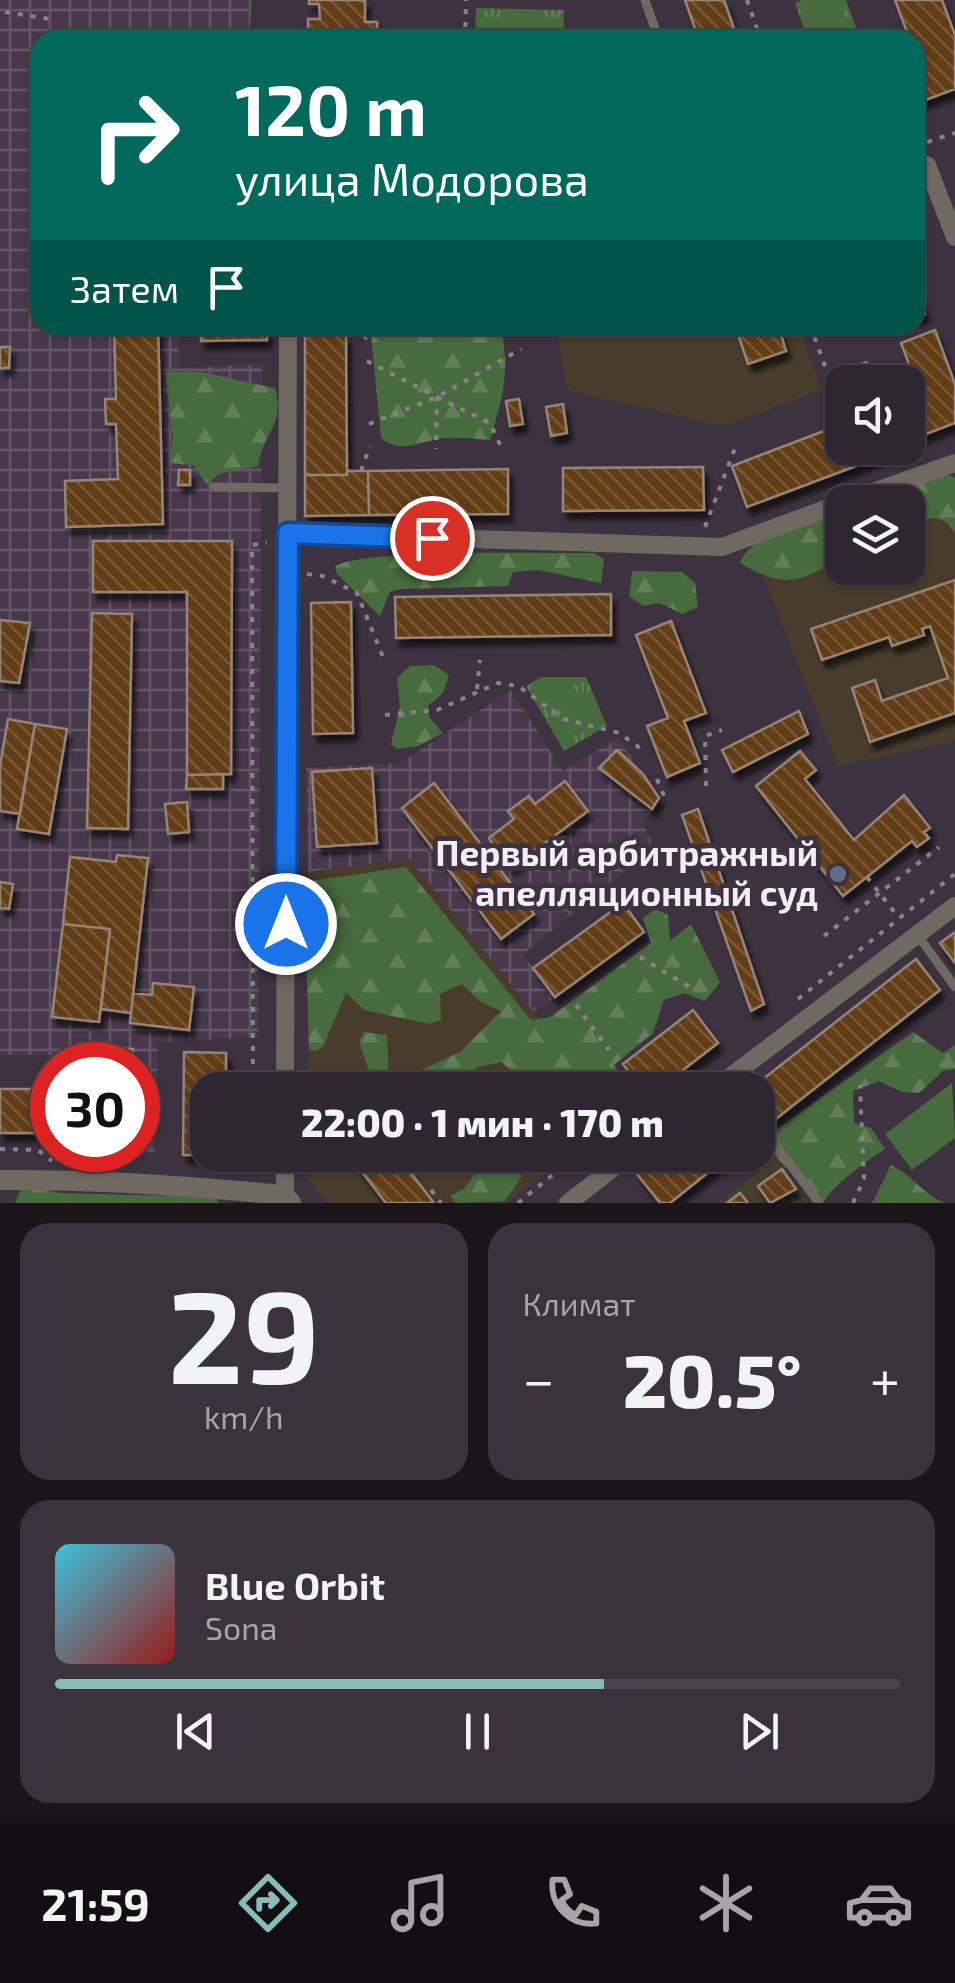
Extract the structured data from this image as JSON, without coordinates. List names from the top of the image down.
{
  "places": ["Первый арбитражный апелляционный суд"],
  "page": {
    "turn": ["120 m", "улица Модорова"],
    "then": "Затем",
    "limit": "30",
    "trip": "22:00 · 1 мин · 170 m",
    "tile": [
      ["29", "km/h"],
      "Климат"
    ],
    "heat": ["−", "20.5°", "+"],
    "song": ["Blue Orbit", "Sona"],
    "tabs": "21:59"
  }
}
